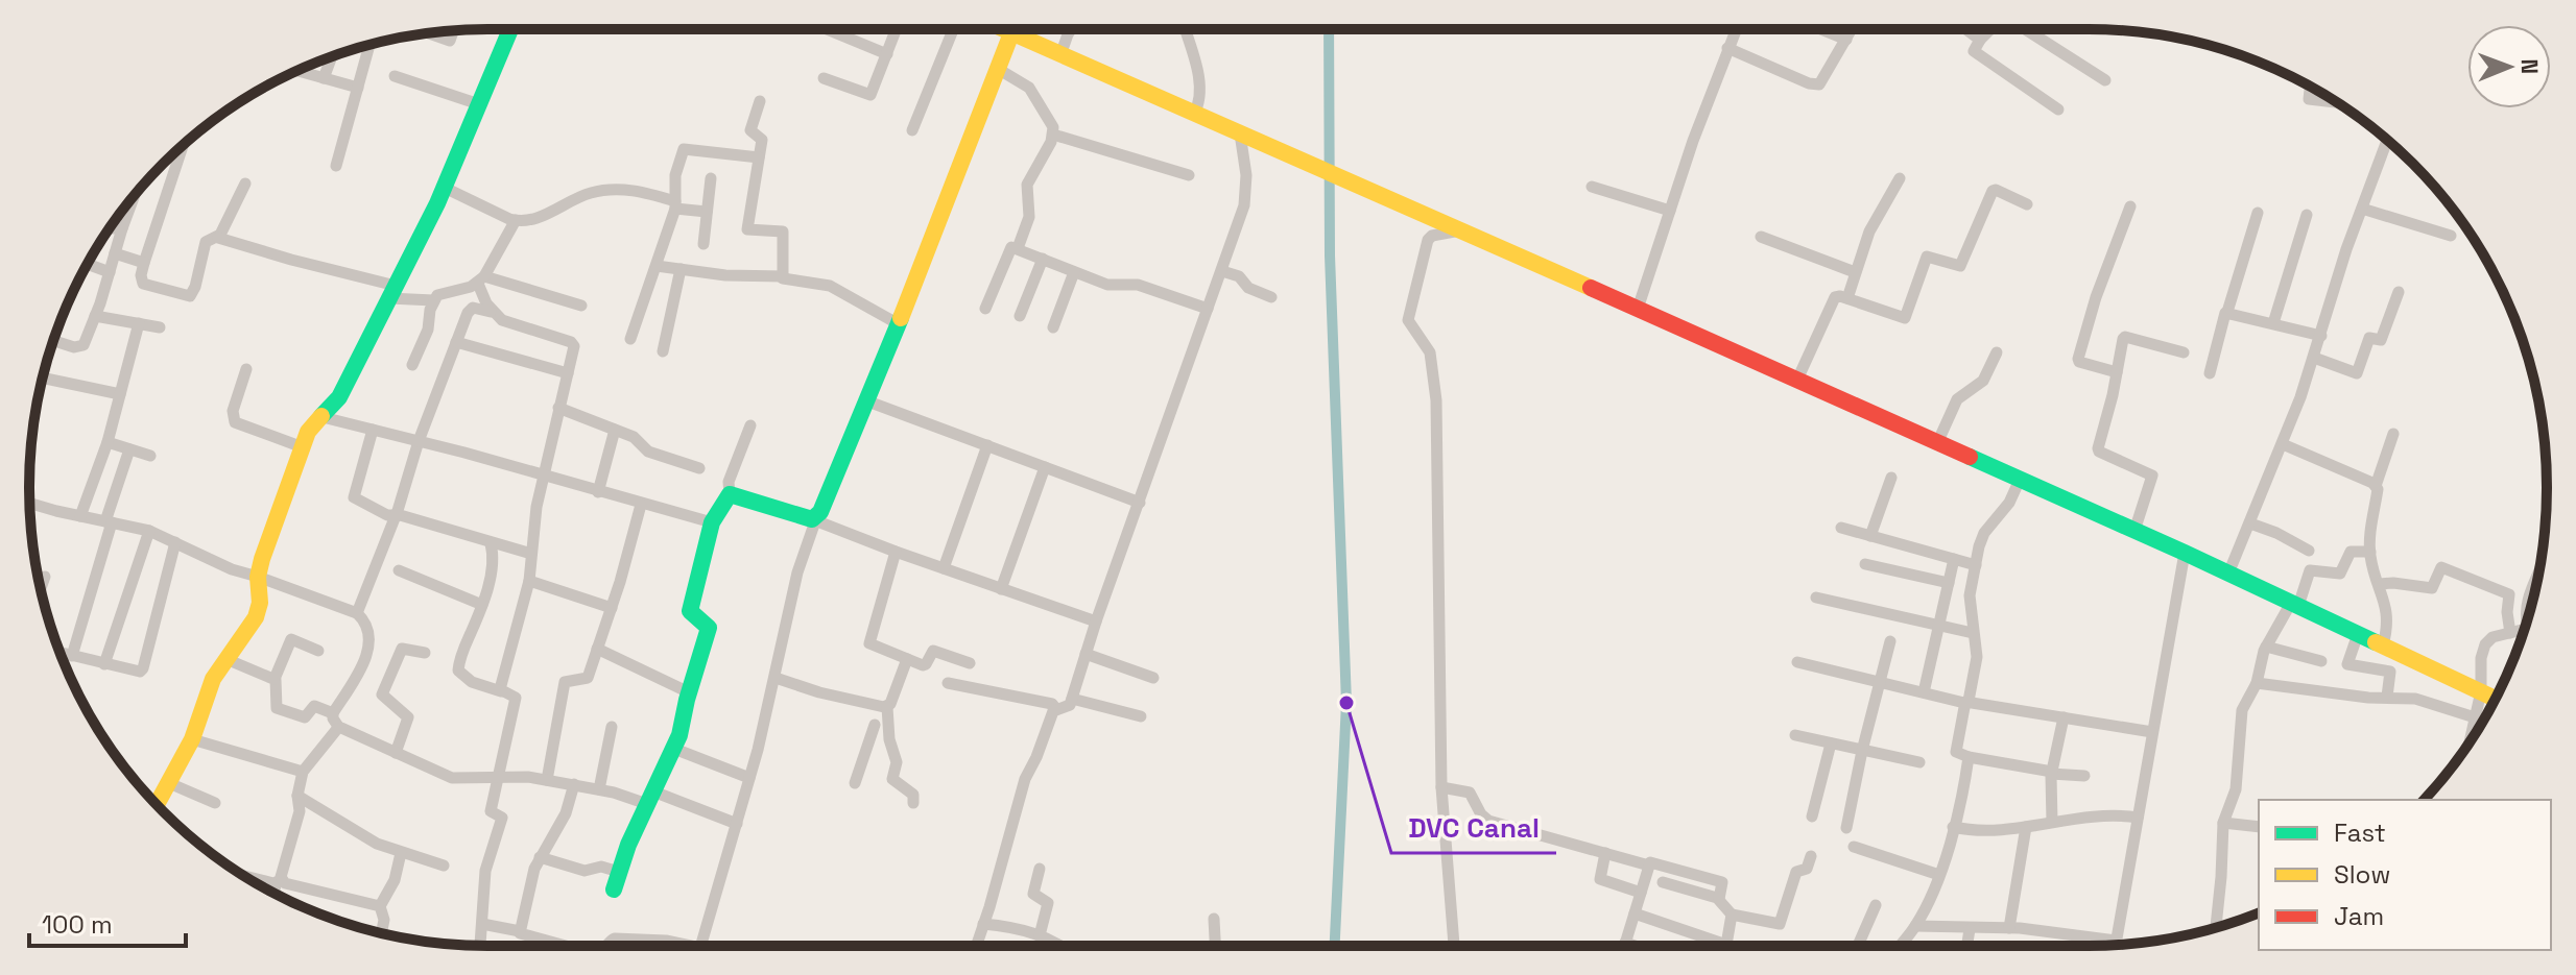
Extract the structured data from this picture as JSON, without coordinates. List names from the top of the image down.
{
  "places": ["DVC Canal"],
  "legend": ["Fast", "Slow", "Jam"],
  "scale_bar": "100 m",
  "north": "right"
}
